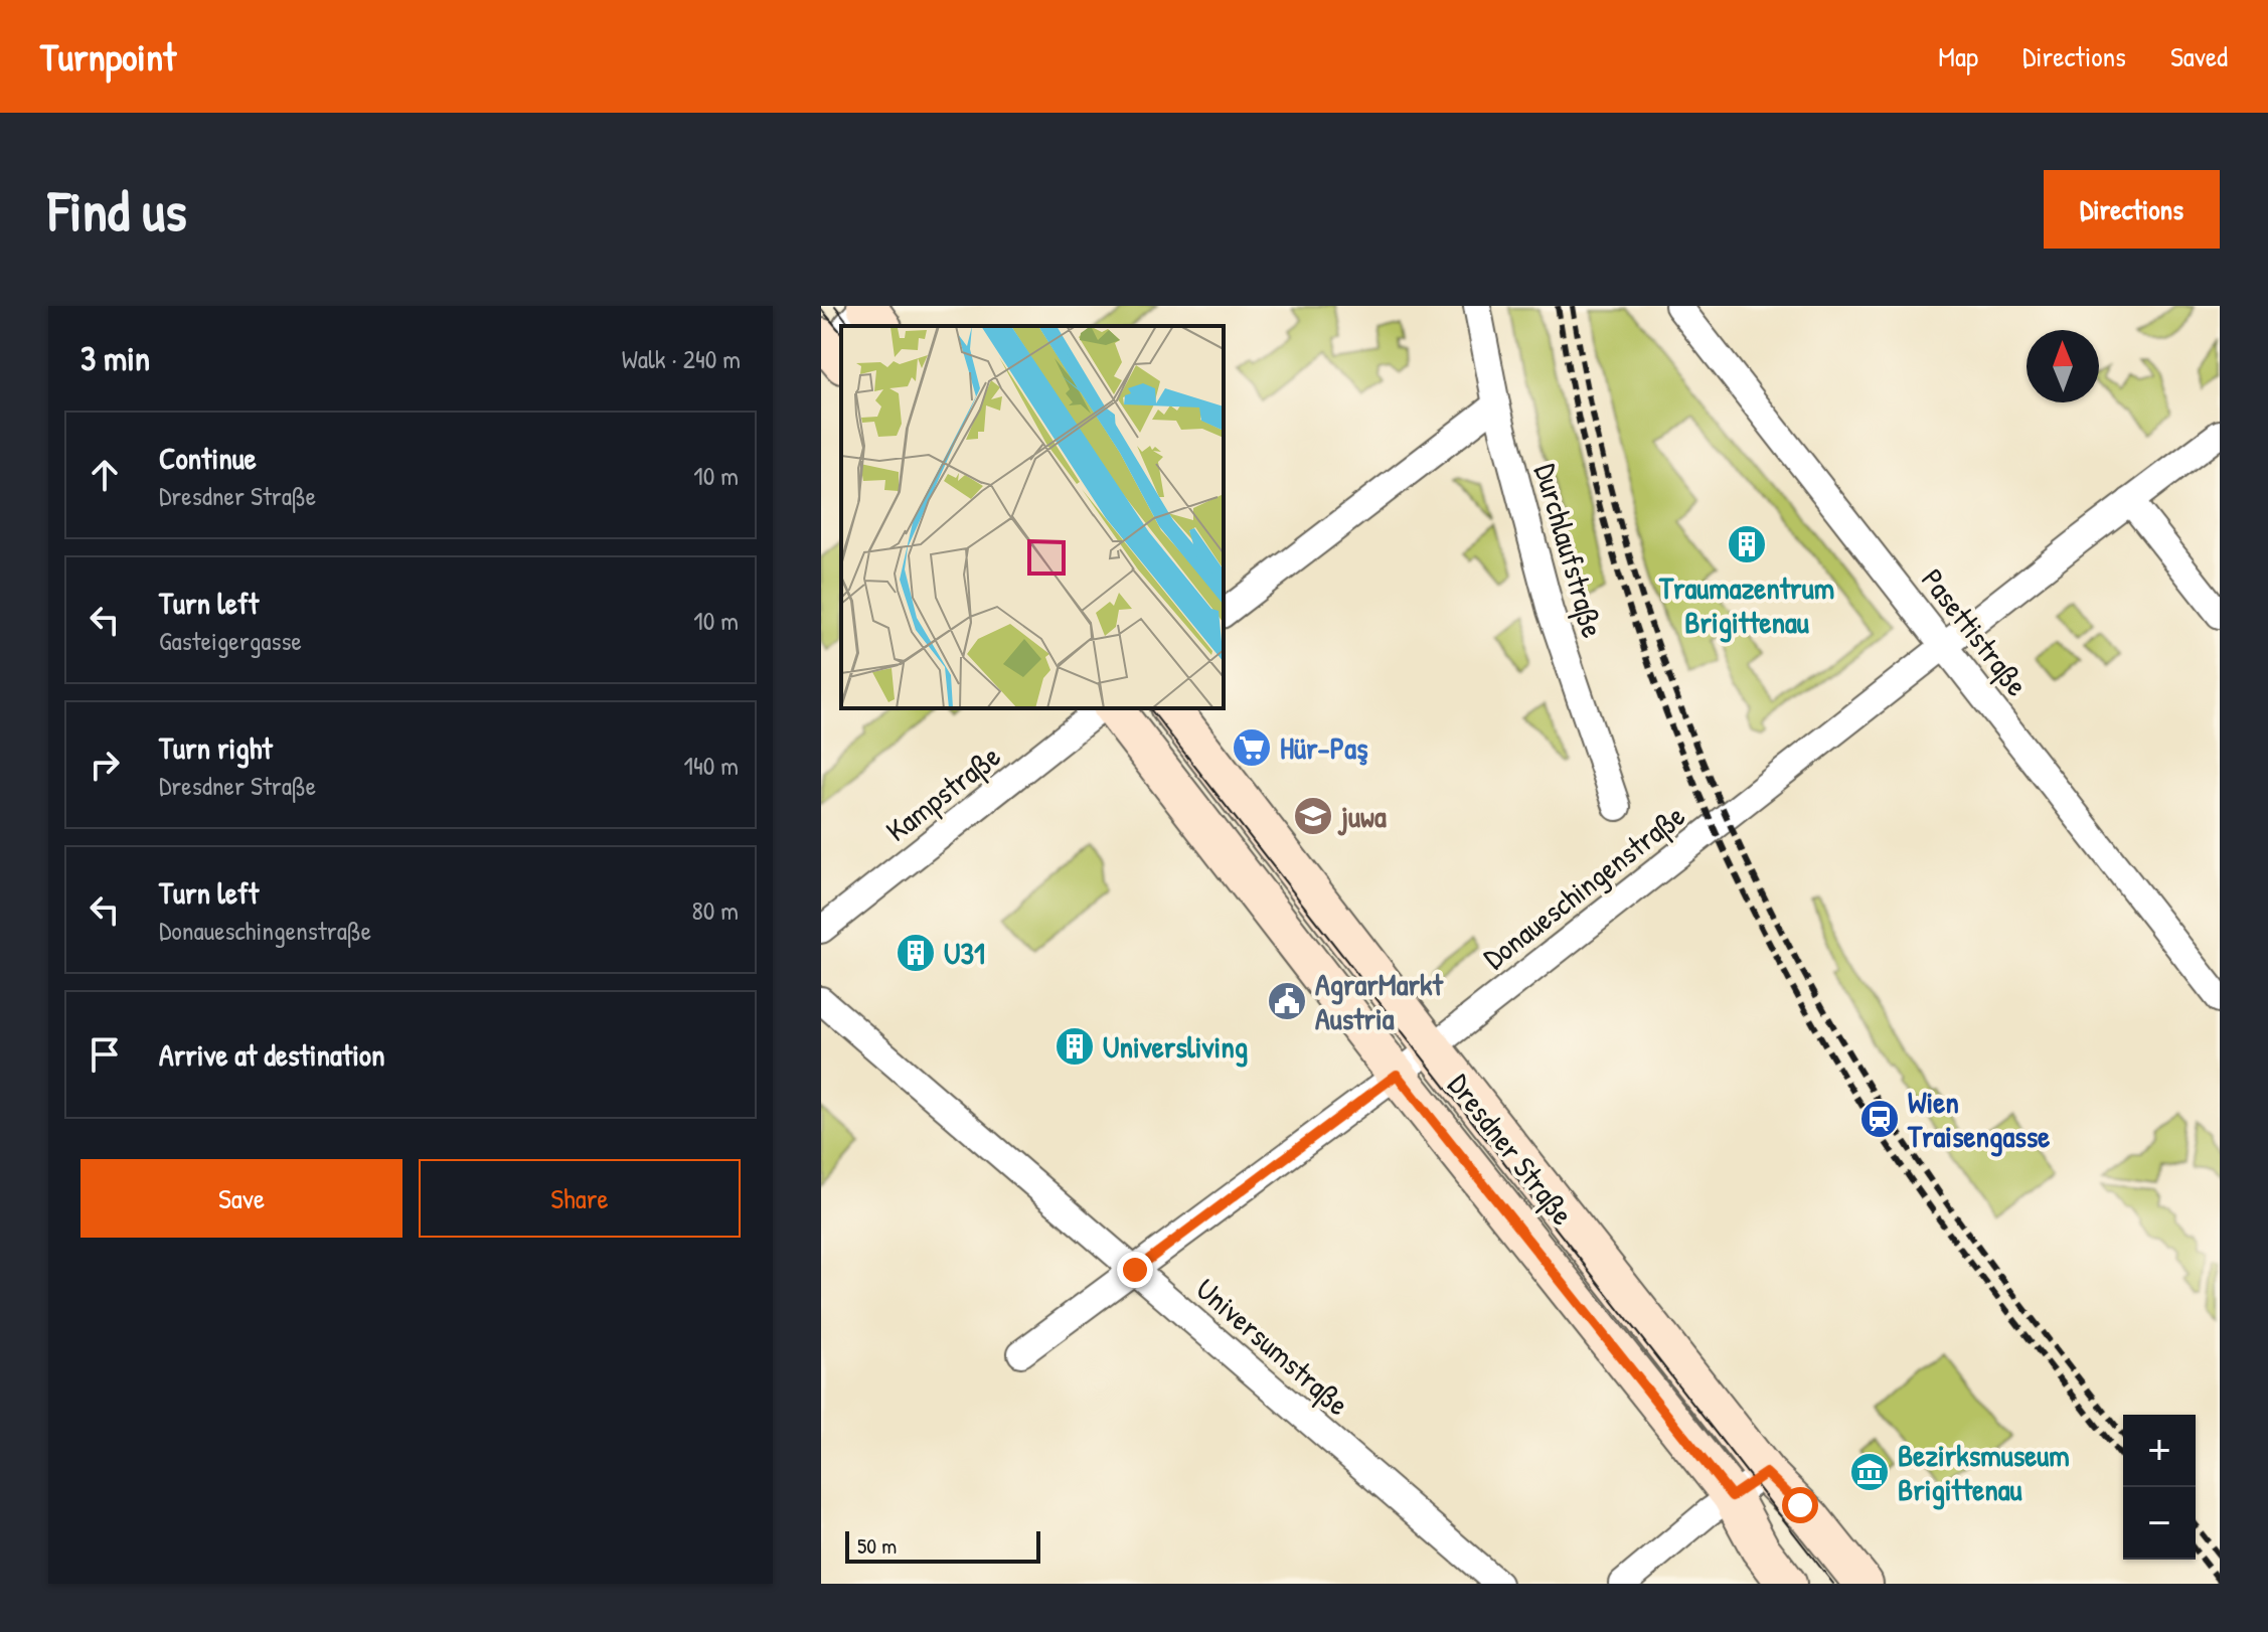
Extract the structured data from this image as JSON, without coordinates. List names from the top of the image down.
{
  "streets": {
    "main road": ["Dresdner Straße"],
    "street": [
      "Durchlaufstraße",
      "Pasettistraße",
      "Kampstraße",
      "Donaueschingenstraße",
      "Universumstraße"
    ]
  },
  "crossings": [
    ["Pasettistraße", "Donaueschingenstraße"],
    ["Donaueschingenstraße", "Dresdner Straße"],
    ["Donaueschingenstraße", "Universumstraße"]
  ],
  "places": {
    "building": ["Traumazentrum Brigittenau", "U31", "Universliving"],
    "supermarket": ["Hür-Paş"],
    "school or university": ["juwa"],
    "public building": ["AgrarMarkt Austria"],
    "station": ["Wien Traisengasse"],
    "museum": ["Bezirksmuseum Brigittenau"]
  },
  "scale_bar": "50 m",
  "north": "top",
  "page": {
    "header": "Turnpoint",
    "nav": ["Map", "Directions", "Saved"],
    "buttons": [
      "Directions",
      ["Save", "Share"]
    ],
    "title": "Find us",
    "heading": ["3 min", "Walk · 240 m"],
    "list": [
      ["Continue", "Dresdner Straße", "10 m"],
      ["Turn left", "Gasteigergasse", "10 m"],
      ["Turn right", "Dresdner Straße", "140 m"],
      ["Turn left", "Donaueschingenstraße", "80 m"],
      "Arrive at destination"
    ],
    "map_buttons": ["+", "−"],
    "scale": "50 m"
  }
}
